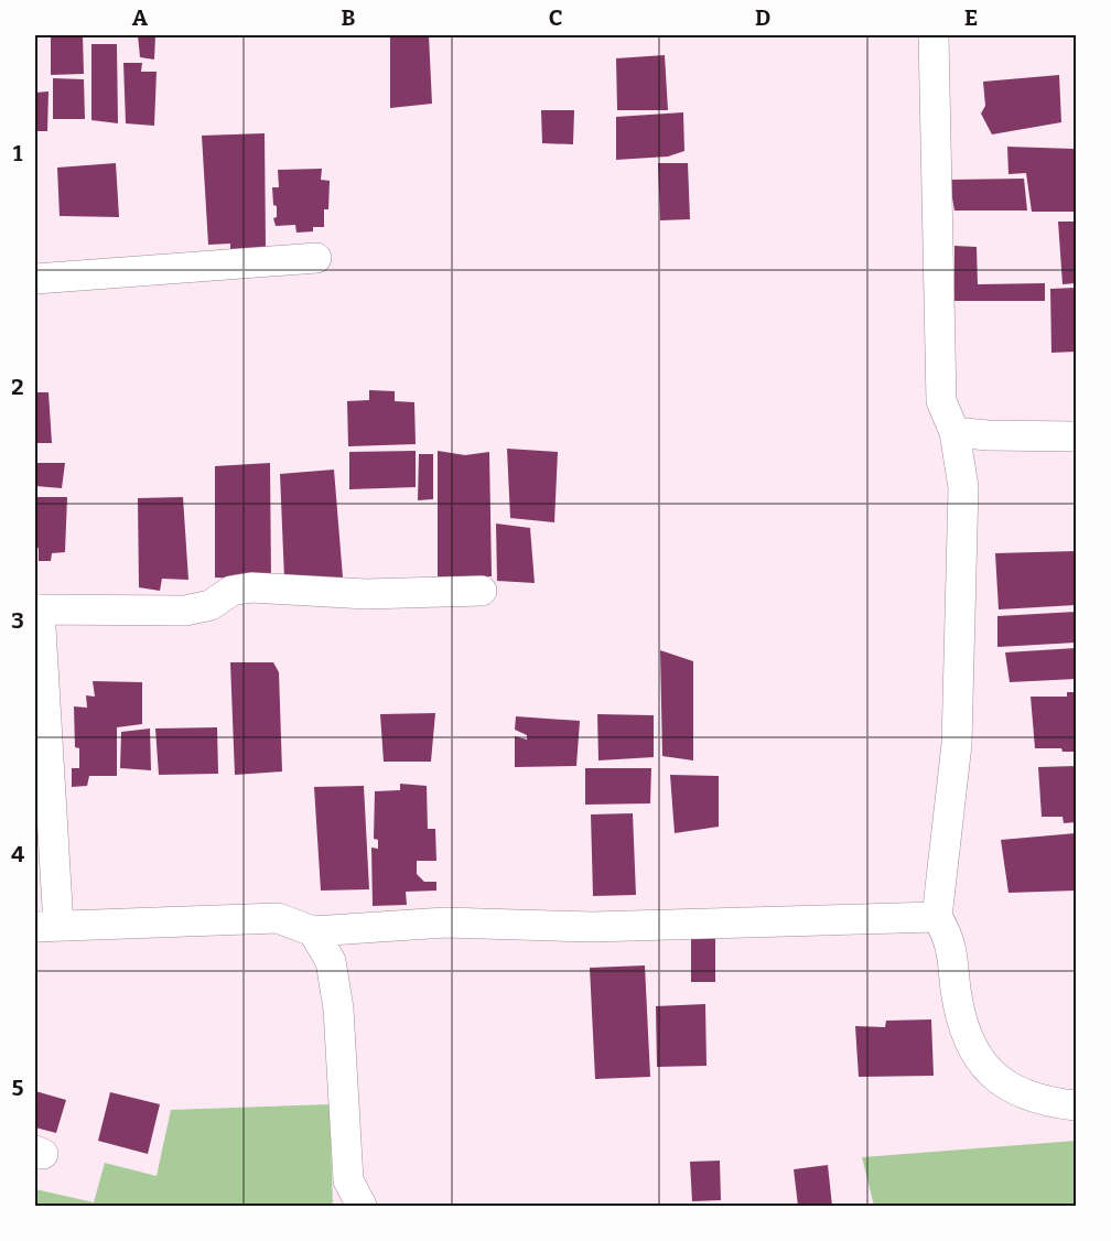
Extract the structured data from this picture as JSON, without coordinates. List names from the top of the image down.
{
  "grid": {
    "columns": [
      "A",
      "B",
      "C",
      "D",
      "E"
    ],
    "rows": [
      "1",
      "2",
      "3",
      "4",
      "5"
    ]
  }
}
